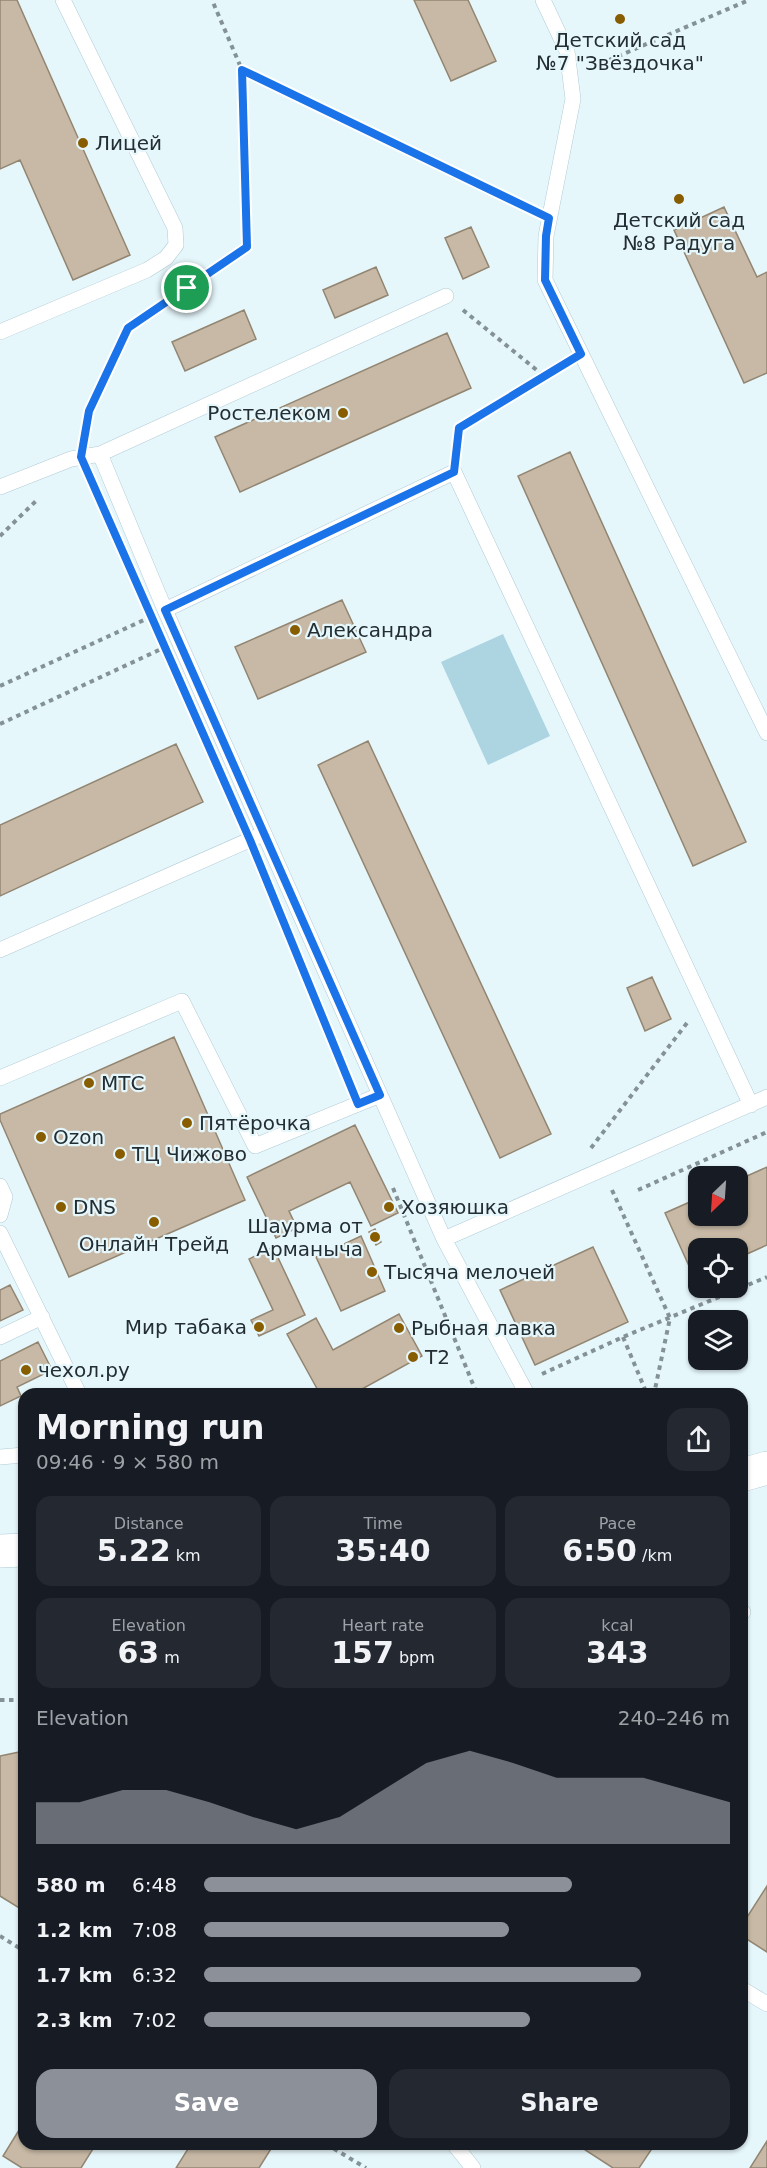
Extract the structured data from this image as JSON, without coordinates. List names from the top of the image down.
{
  "places": [
    "Детский сад №7 \"Звёздочка\"",
    "Лицей",
    "Детский сад №8 Радуга",
    "Ростелеком",
    "Александра",
    "МТС",
    "Пятёрочка",
    "Ozon",
    "ТЦ Чижово",
    "DNS",
    "Хозяюшка",
    "Онлайн Трейд",
    "Шаурма от Арманыча",
    "Тысяча мелочей",
    "Мир табака",
    "Рыбная лавка",
    "T2",
    "чехол.ру"
  ],
  "north": "bottom left",
  "page": {
    "heading": ["Morning run", "09:46 · 9 × 580 m"],
    "stats": [
      ["Distance", "5.22 km"],
      ["Time", "35:40"],
      ["Pace", "6:50 /km"],
      ["Elevation", "63 m"],
      ["Heart rate", "157 bpm"],
      ["kcal", "343"]
    ],
    "chart": ["Elevation", "240–246 m"],
    "list": [
      {
        "name": "580 m",
        "note": "6:48"
      },
      {
        "name": "1.2 km",
        "note": "7:08"
      },
      {
        "name": "1.7 km",
        "note": "6:32"
      },
      {
        "name": "2.3 km",
        "note": "7:02"
      }
    ],
    "buttons": ["Save", "Share"]
  }
}
